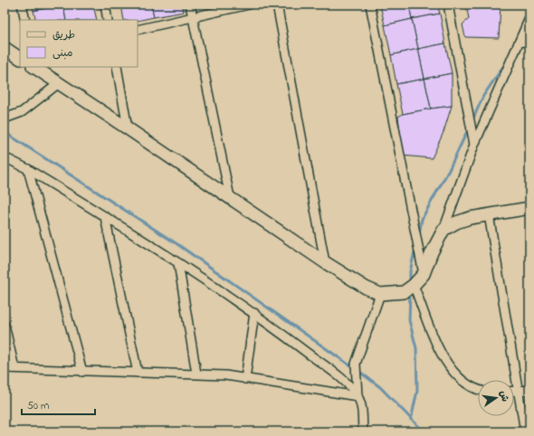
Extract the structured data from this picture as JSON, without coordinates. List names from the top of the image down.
{
  "legend": ["طريق", "مبنى"],
  "scale_bar": "50 m",
  "north": "right"
}
